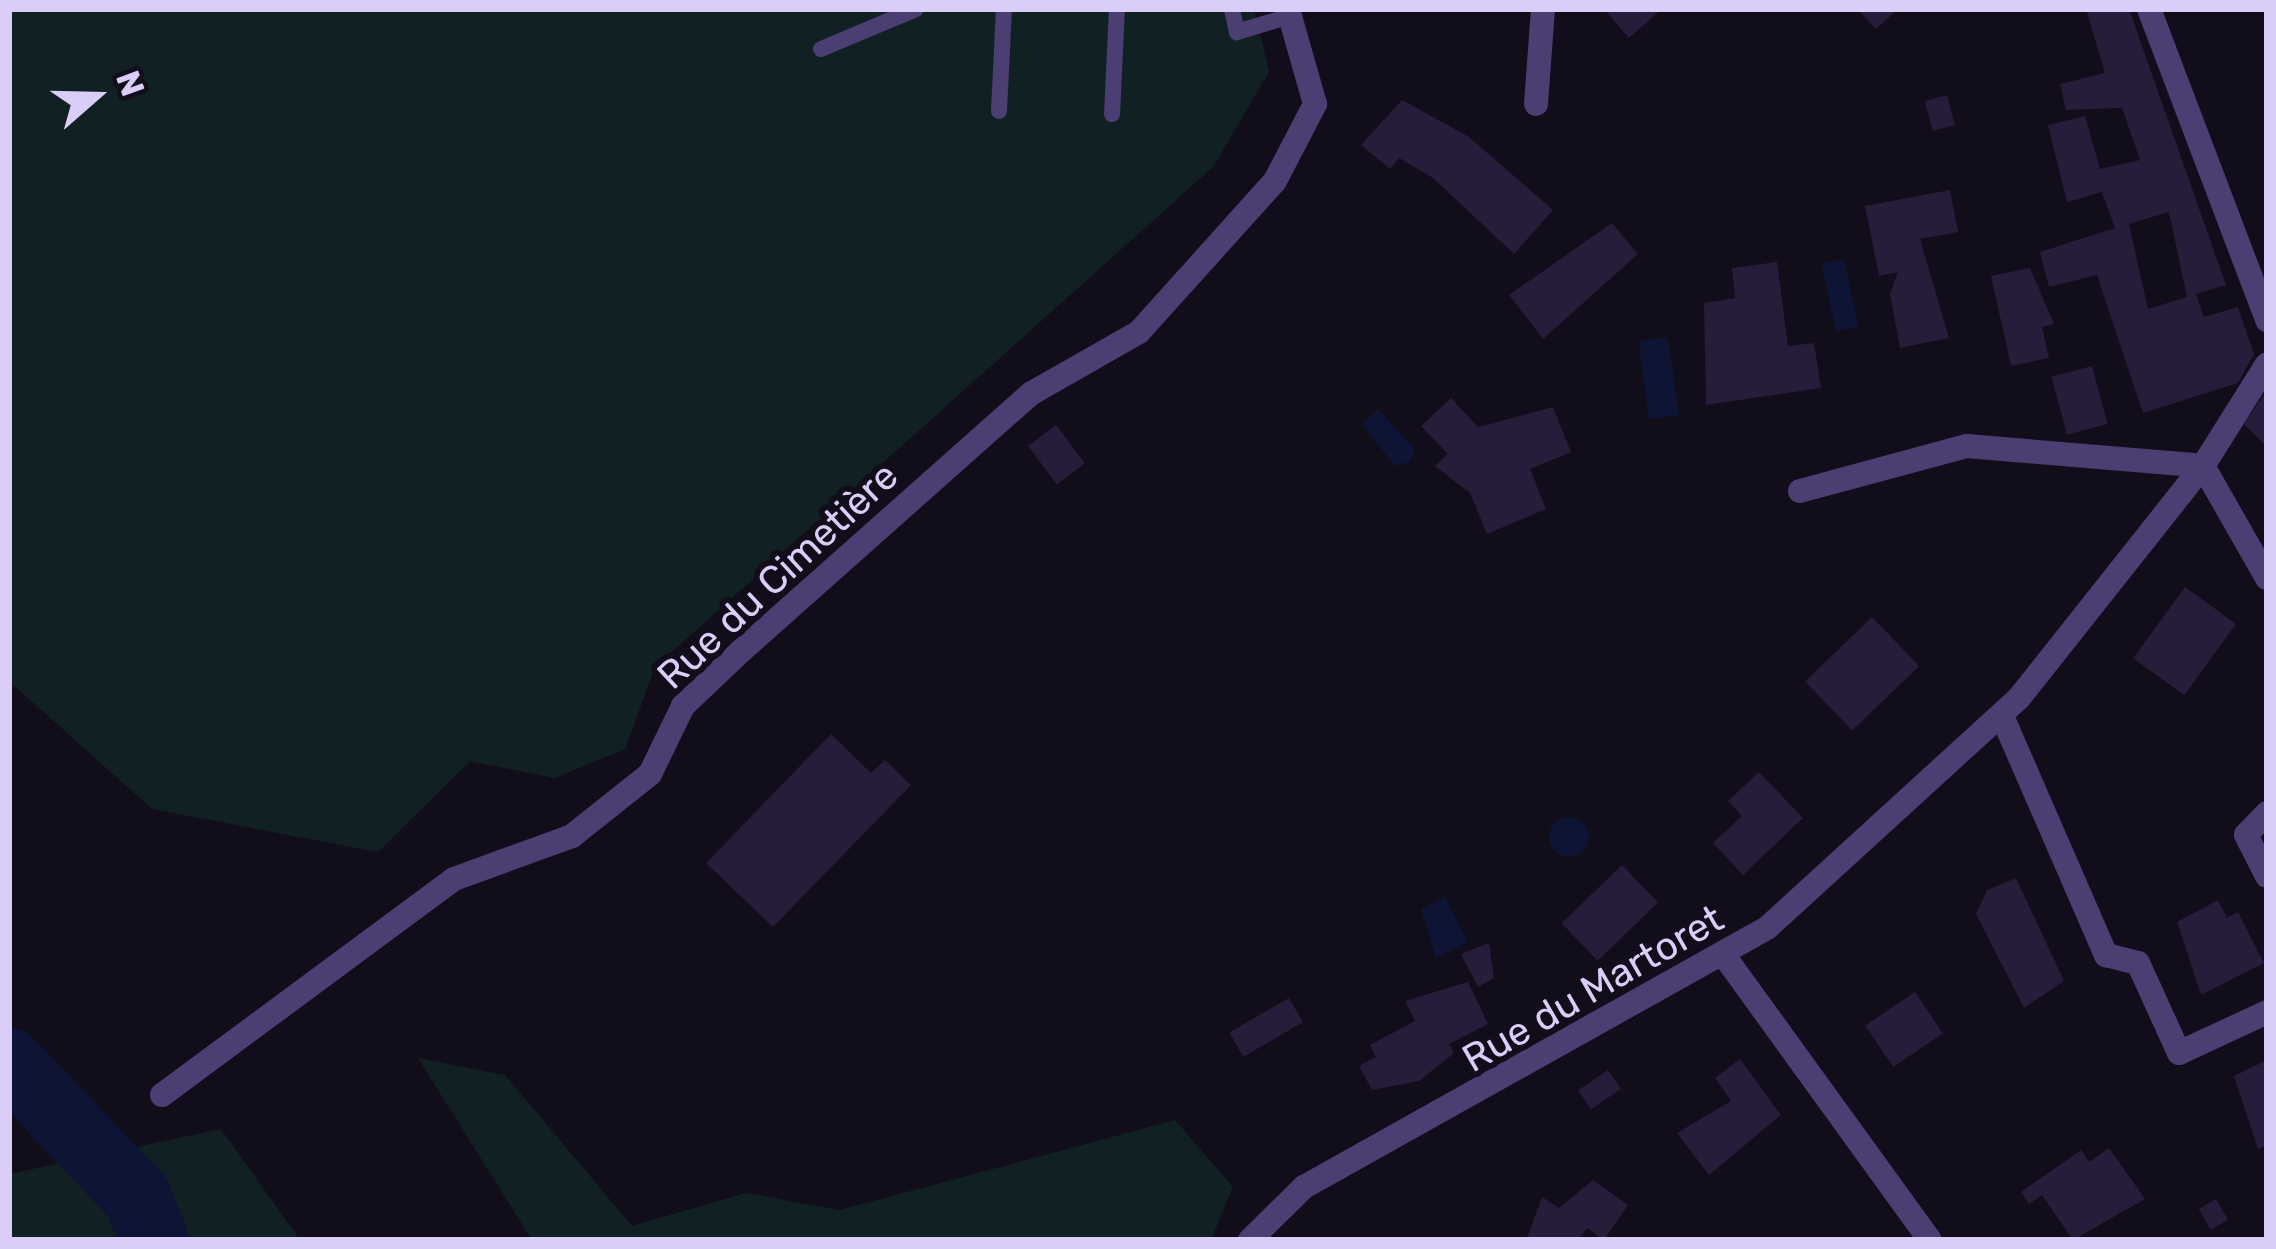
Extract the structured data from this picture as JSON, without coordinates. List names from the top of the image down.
{
  "streets": {
    "street": ["Rue du Cimetière", "Rue du Martoret"]
  },
  "north": "right"
}
